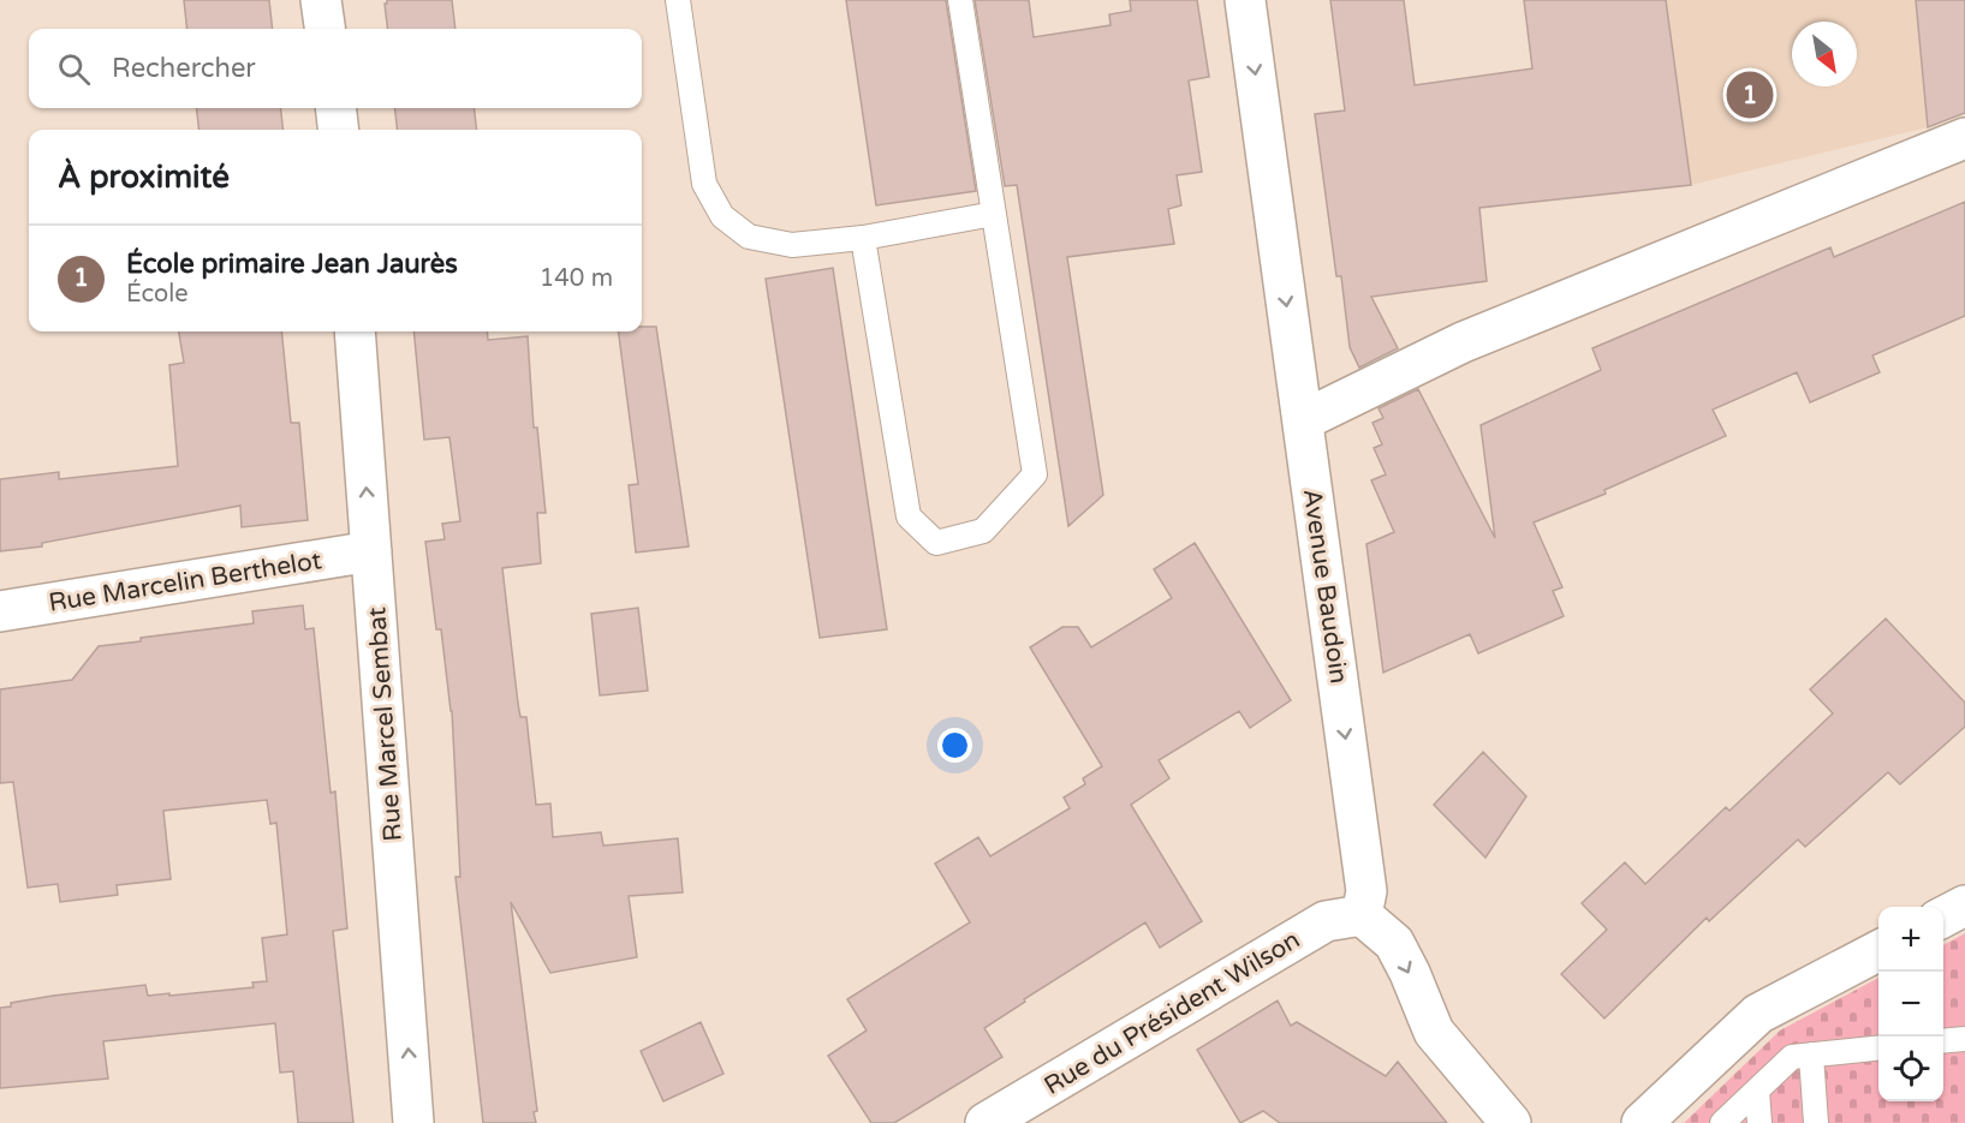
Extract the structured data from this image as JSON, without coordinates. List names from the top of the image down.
{
  "streets": {
    "street": [
      "Rue Marcelin Berthelot",
      "Avenue Baudoin",
      "Rue Marcel Sembat",
      "Rue du Président Wilson"
    ]
  },
  "crossings": [
    ["Rue Marcelin Berthelot", "Rue Marcel Sembat"],
    ["Avenue Baudoin", "Rue du Président Wilson"]
  ],
  "one_way": ["Avenue Baudoin", "Rue Marcel Sembat"],
  "north": "bottom right",
  "page": {
    "search": "Rechercher",
    "pins": "1",
    "heading": "À proximité",
    "list": [
      {
        "mark": "1",
        "name": "École primaire Jean Jaurès",
        "note": "École",
        "value": "140 m"
      }
    ],
    "map_buttons": ["+", "−"]
  }
}
